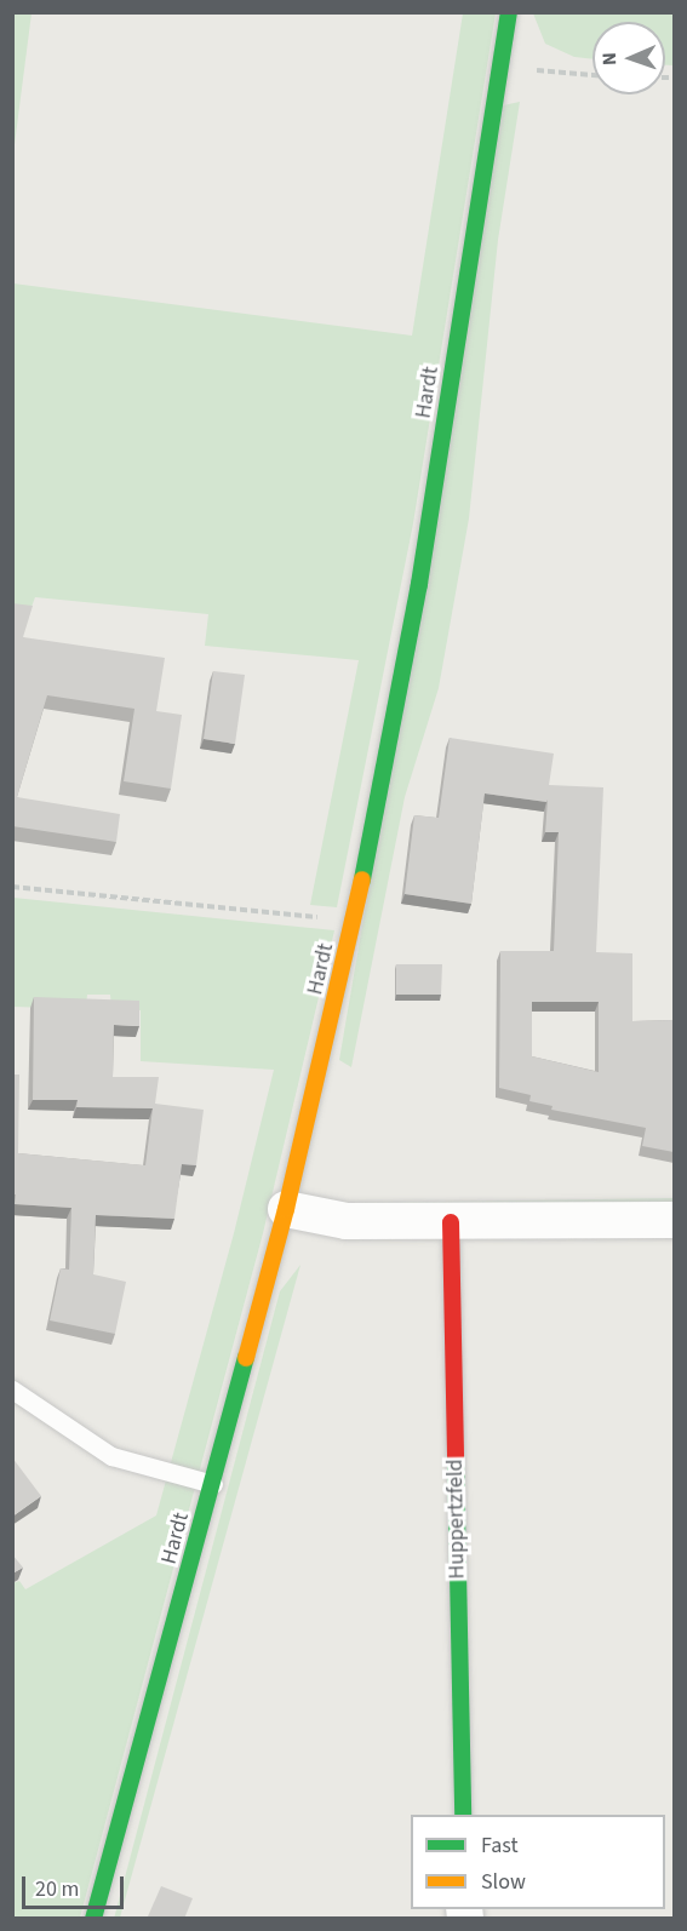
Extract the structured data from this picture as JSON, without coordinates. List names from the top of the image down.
{
  "streets": {
    "street": ["Hardt", "Huppertzfeld"]
  },
  "legend": ["Fast", "Slow"],
  "scale_bar": "20 m",
  "north": "left"
}
